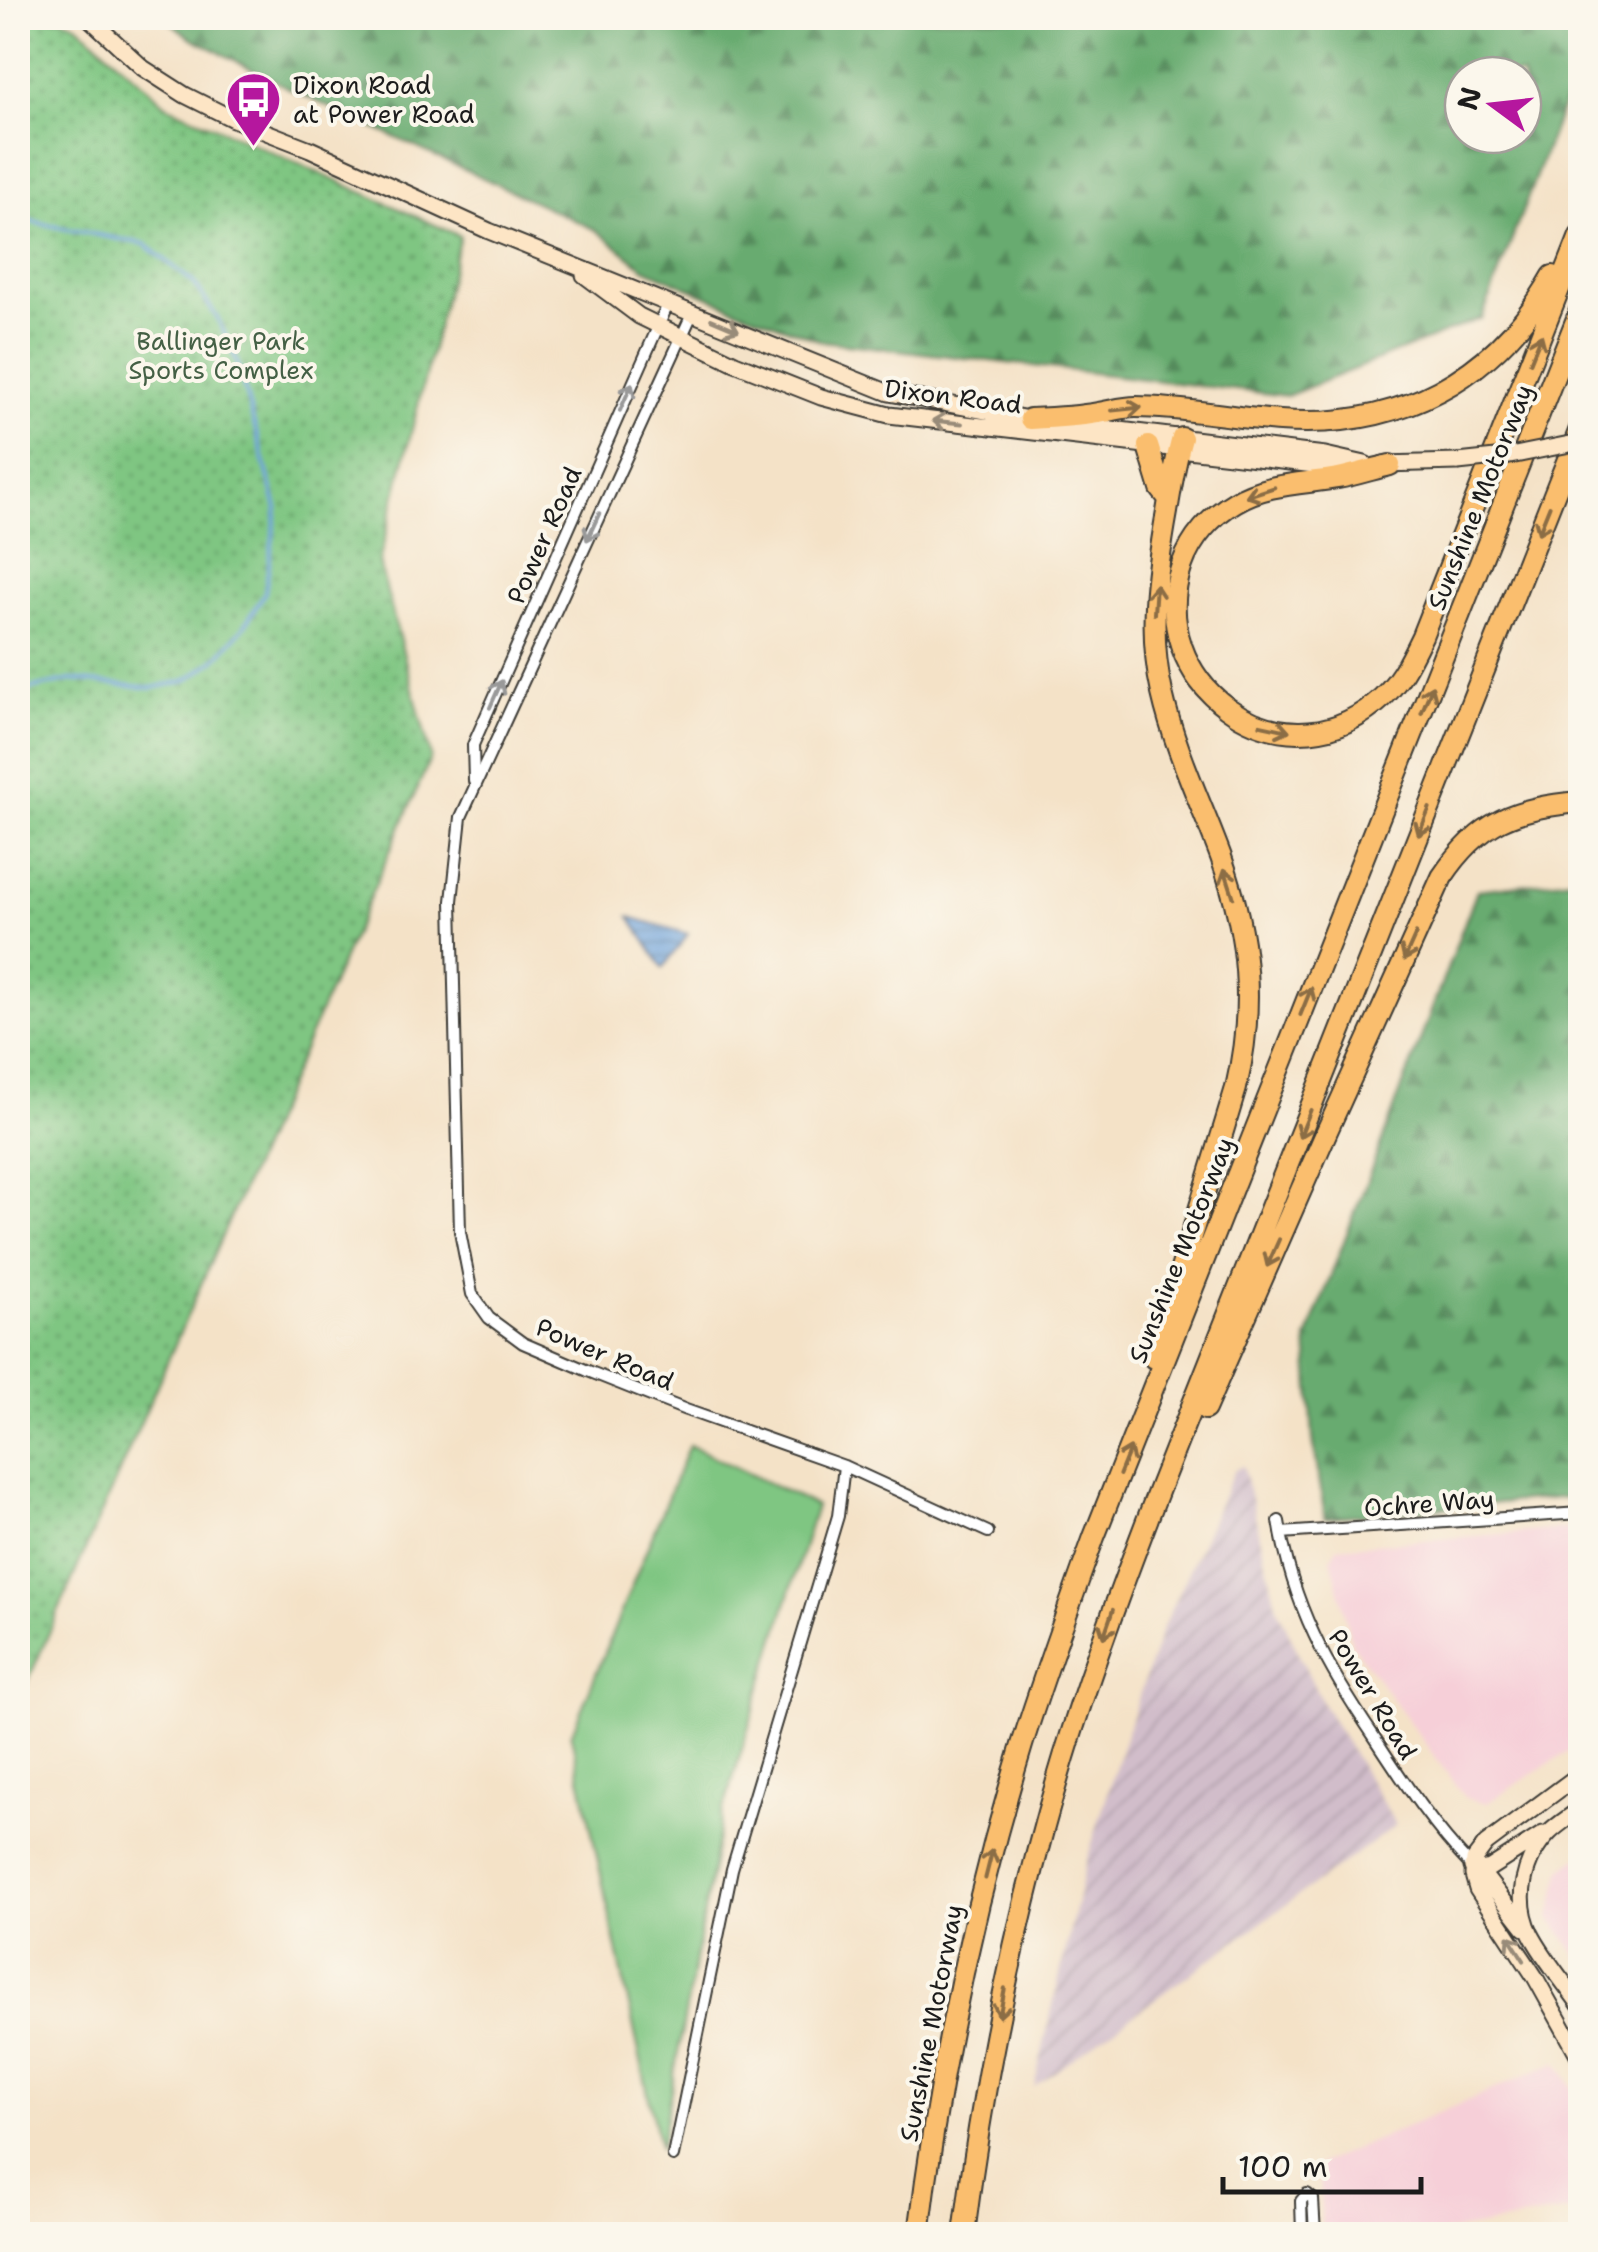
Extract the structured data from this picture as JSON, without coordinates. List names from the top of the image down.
{
  "streets": {
    "highway": ["Sunshine Motorway"],
    "main road": ["Dixon Road"],
    "street": ["Power Road", "Ochre Way"]
  },
  "crossings": [
    ["Dixon Road", "Power Road"],
    ["Power Road", "Ochre Way"]
  ],
  "parks": ["Ballinger Park Sports Complex"],
  "places": {
    "bus stop": ["Dixon Road at Power Road"]
  },
  "scale_bar": "100 m",
  "north": "left"
}
